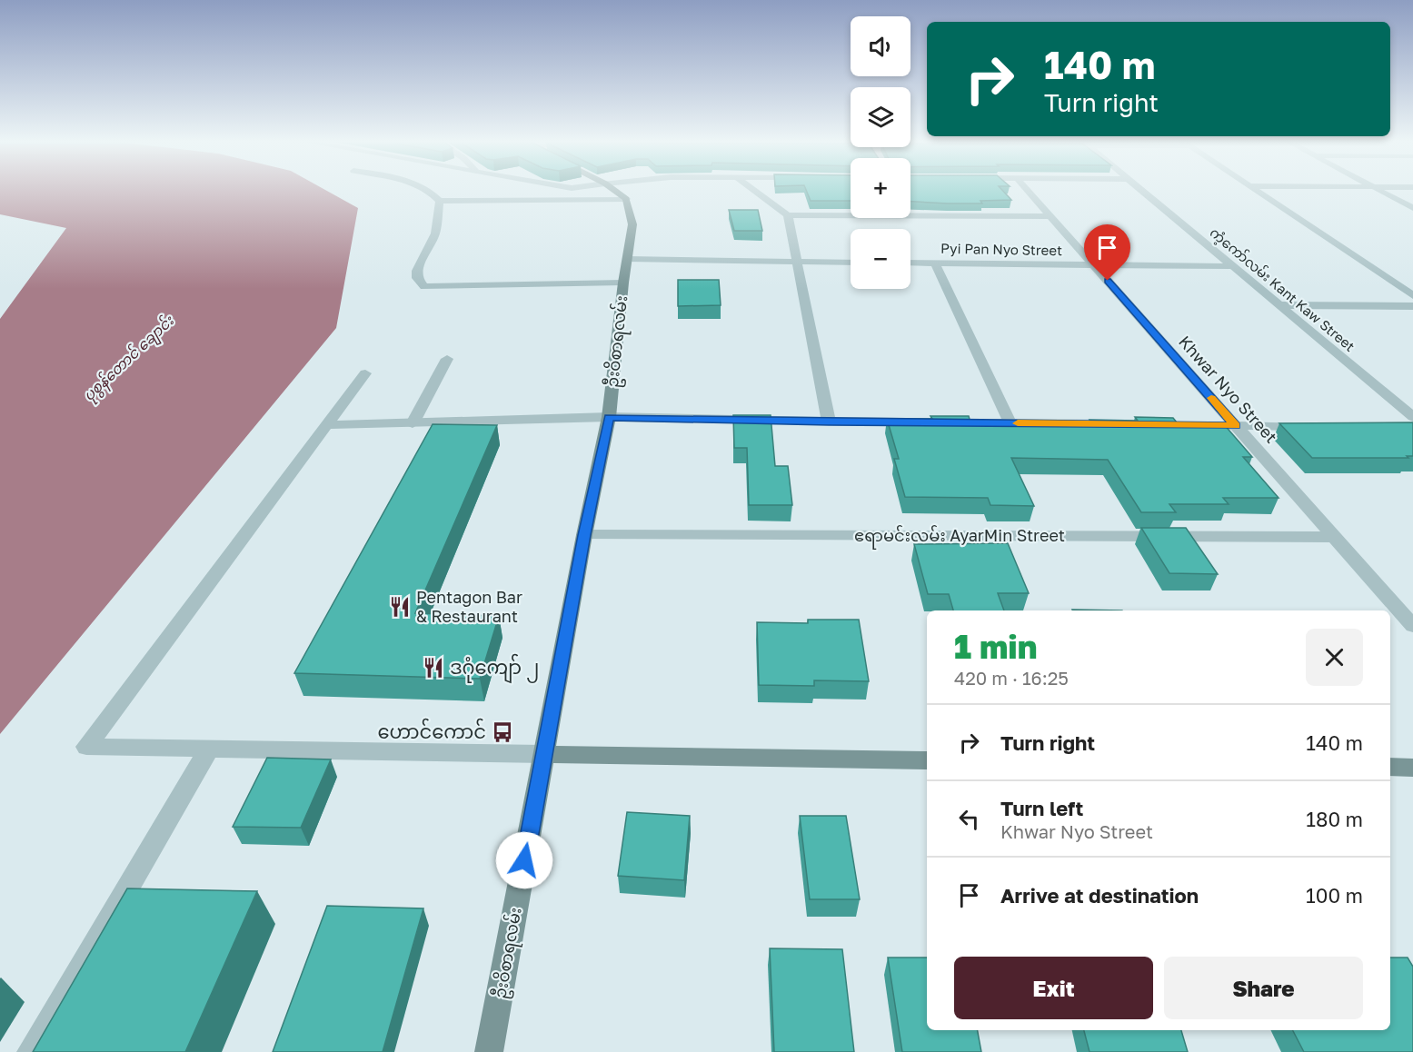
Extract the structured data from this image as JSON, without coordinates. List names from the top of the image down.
{
  "streets": {
    "main road": ["ဦးဝိစာရလမ်း"],
    "street": [
      "Pyi Pan Nyo Street",
      "ကံ့ကော်လမ်း Kant Kaw Street",
      "Khwar Nyo Street",
      "ဧရာမင်းလမ်း AyarMin Street"
    ]
  },
  "crossings": [
    ["Pyi Pan Nyo Street", "ကံ့ကော်လမ်း Kant Kaw Street"],
    ["Pyi Pan Nyo Street", "Khwar Nyo Street"],
    ["ဦးဝိစာရလမ်း", "ဧရာမင်းလမ်း AyarMin Street"],
    ["Khwar Nyo Street", "ဧရာမင်းလမ်း AyarMin Street"]
  ],
  "water": ["ပုစွန်တောင် ချောင်း"],
  "places": {
    "restaurant": ["Pentagon Bar & Restaurant", "ဒဂုံကျော် ၂"],
    "bus stop": ["ဟောင်ကောင်"]
  },
  "page": {
    "map_buttons": ["+", "−"],
    "turn": ["140 m", "Turn right"],
    "heading": ["1 min", "420 m · 16:25"],
    "list": [
      {
        "name": "Turn right",
        "value": "140 m"
      },
      {
        "name": "Turn left",
        "note": "Khwar Nyo Street",
        "value": "180 m"
      },
      {
        "name": "Arrive at destination",
        "value": "100 m"
      }
    ],
    "buttons": ["Exit", "Share"]
  }
}
